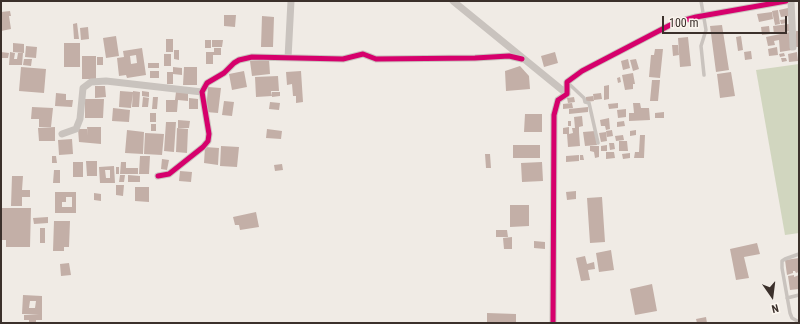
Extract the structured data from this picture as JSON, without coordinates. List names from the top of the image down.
{
  "scale_bar": "100 m",
  "north": "bottom"
}
